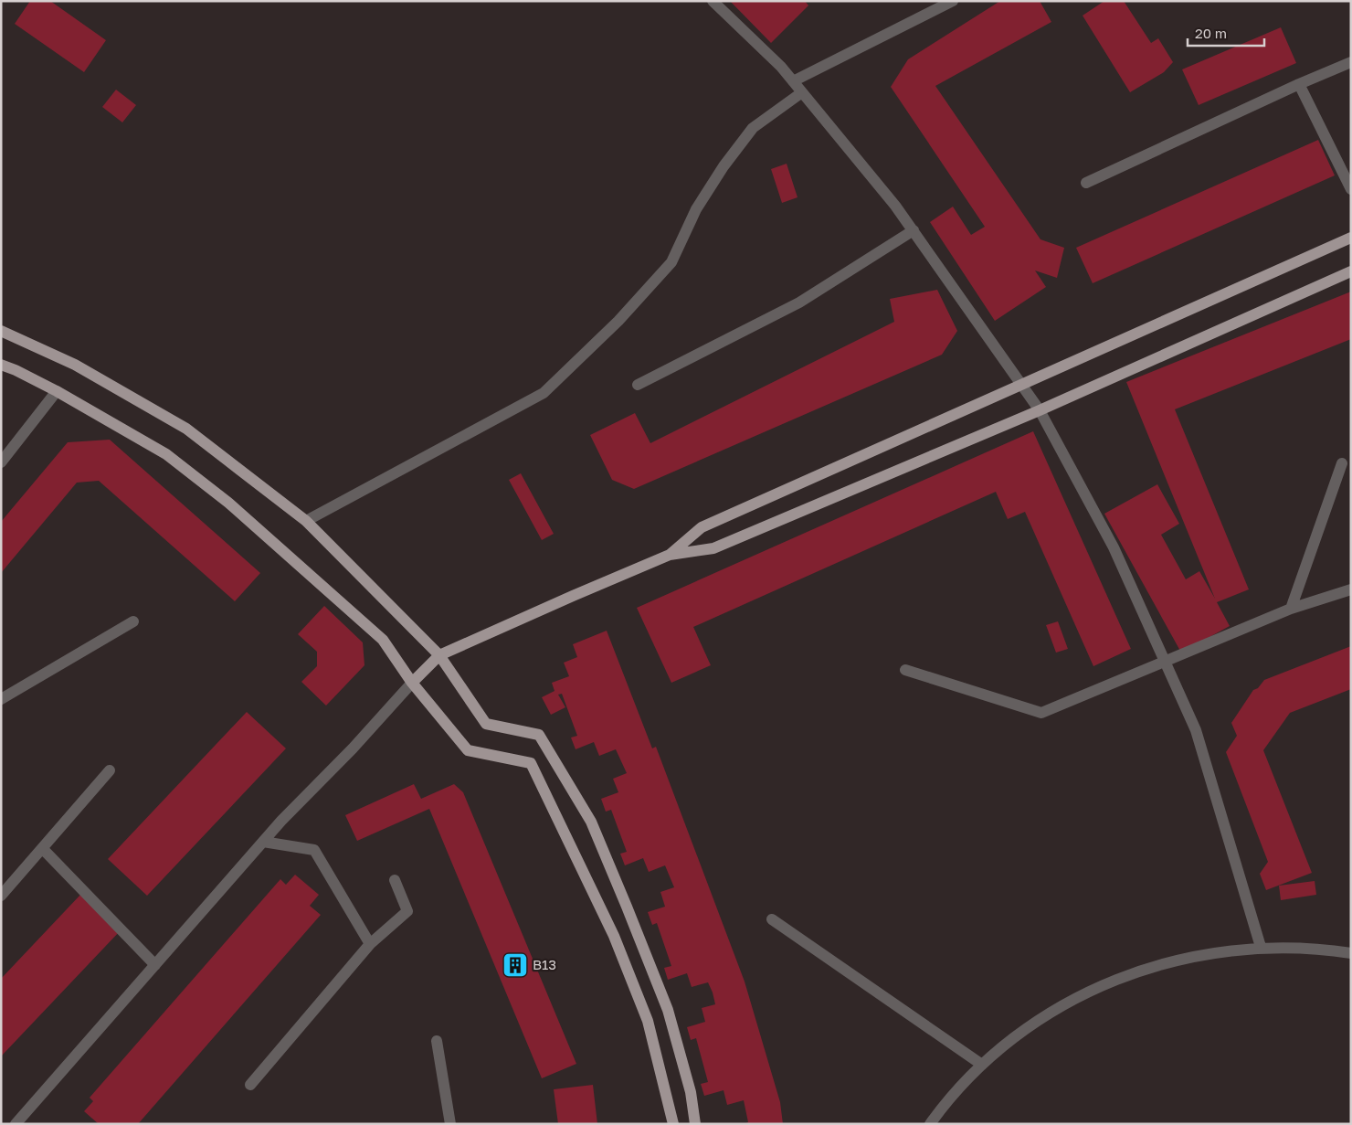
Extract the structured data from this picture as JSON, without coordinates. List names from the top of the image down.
{
  "places": {
    "building": ["B13"]
  },
  "scale_bar": "20 m"
}
